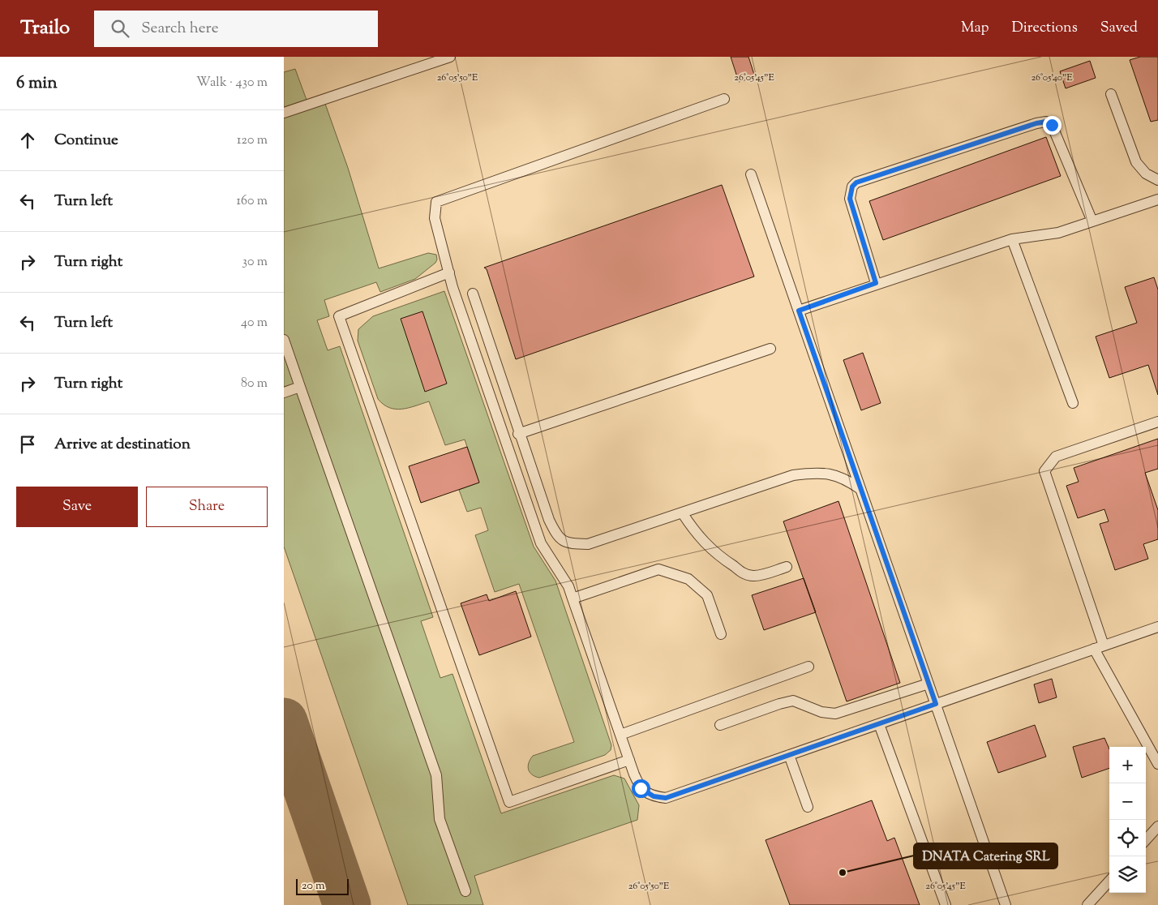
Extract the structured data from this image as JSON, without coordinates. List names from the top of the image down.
{
  "places": ["DNATA Catering SRL"],
  "scale_bar": "20 m",
  "page": {
    "header": "Trailo",
    "search": "Search here",
    "nav": ["Map", "Directions", "Saved"],
    "heading": ["6 min", "Walk · 430 m"],
    "list": [
      ["Continue", "120 m"],
      ["Turn left", "160 m"],
      ["Turn right", "30 m"],
      ["Turn left", "40 m"],
      ["Turn right", "80 m"],
      "Arrive at destination"
    ],
    "buttons": ["Save", "Share"],
    "map_buttons": ["+", "−"],
    "scale": "20 m"
  },
  "coordinates": ["26°05'50\"E", "26°05'45\"E", "26°05'40\"E"]
}
